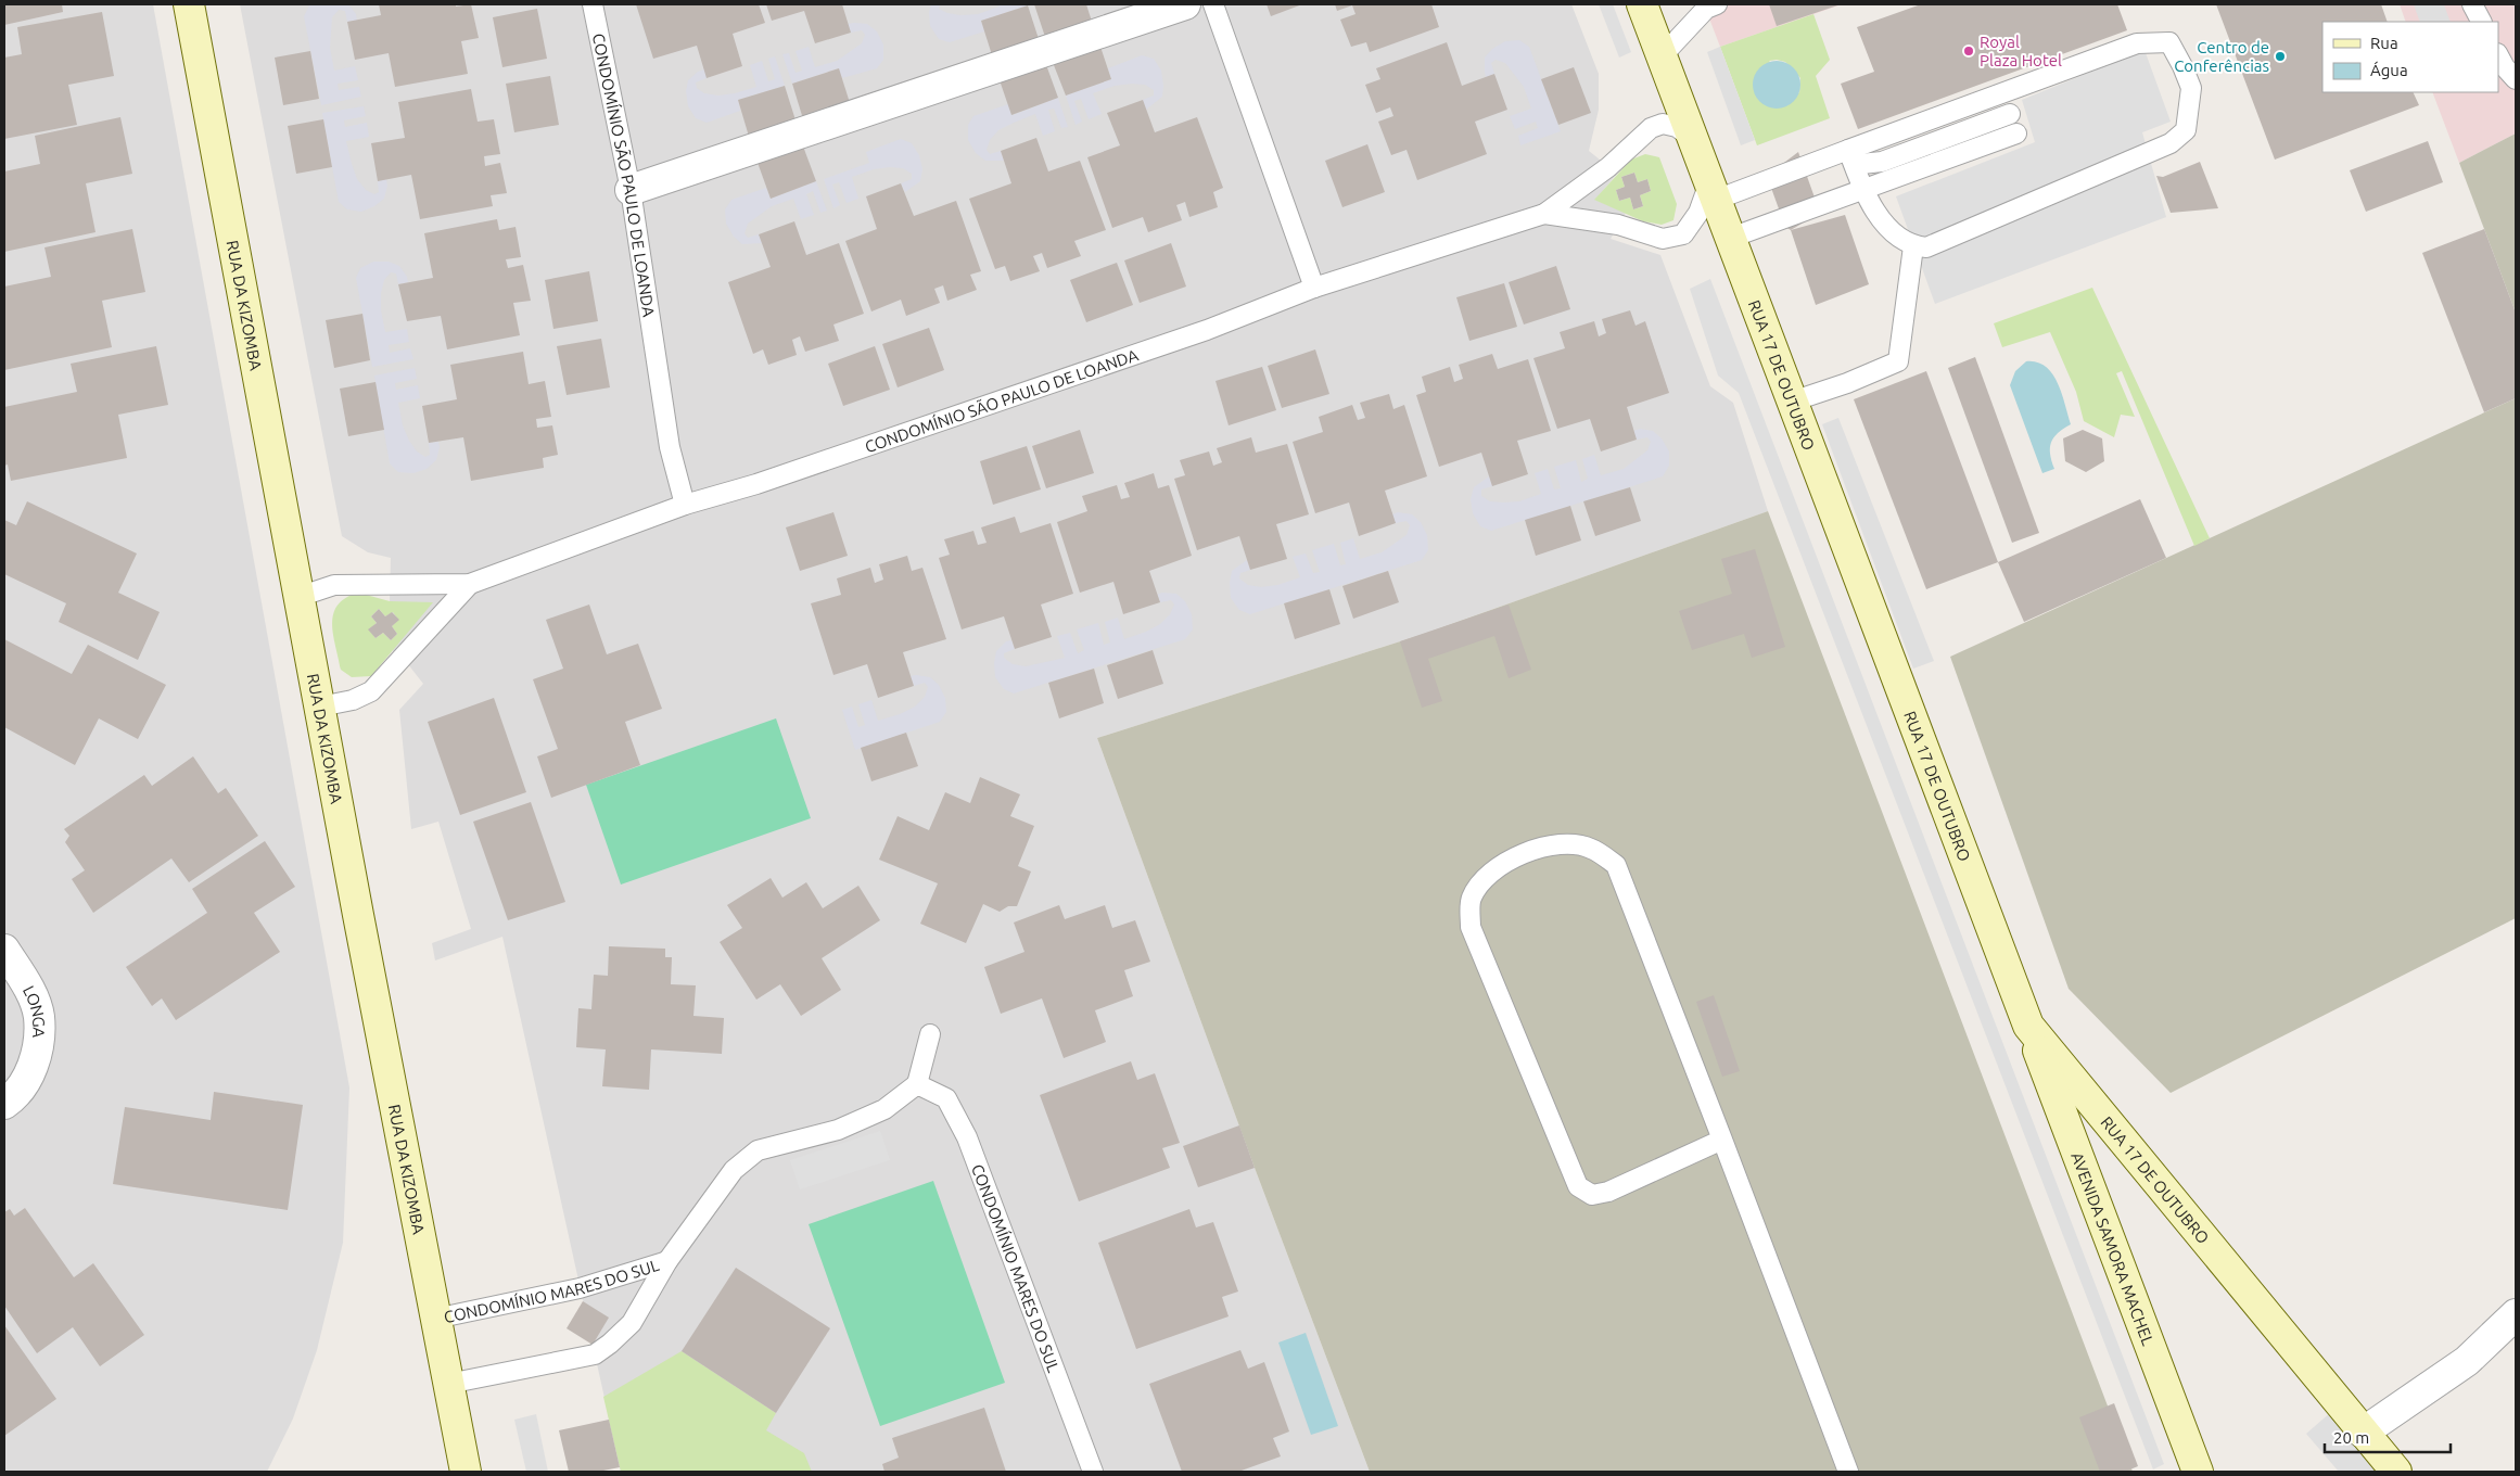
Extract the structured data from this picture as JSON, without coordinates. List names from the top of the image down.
{
  "streets": {
    "main road": ["RUA DA KIZOMBA", "RUA 17 DE OUTUBRO", "AVENIDA SAMORA MACHEL"],
    "street": ["LONGA"],
    "lane": ["CONDOMÍNIO SÃO PAULO DE LOANDA", "CONDOMÍNIO MARES DO SUL"]
  },
  "crossings": [
    ["CONDOMÍNIO SÃO PAULO DE LOANDA", "RUA DA KIZOMBA"],
    ["CONDOMÍNIO SÃO PAULO DE LOANDA", "RUA 17 DE OUTUBRO"],
    ["RUA DA KIZOMBA", "CONDOMÍNIO MARES DO SUL"],
    ["RUA 17 DE OUTUBRO", "AVENIDA SAMORA MACHEL"]
  ],
  "places": ["Royal Plaza Hotel", "Centro de Conferências"],
  "legend": ["Rua", "Água"],
  "scale_bar": "20 m"
}
